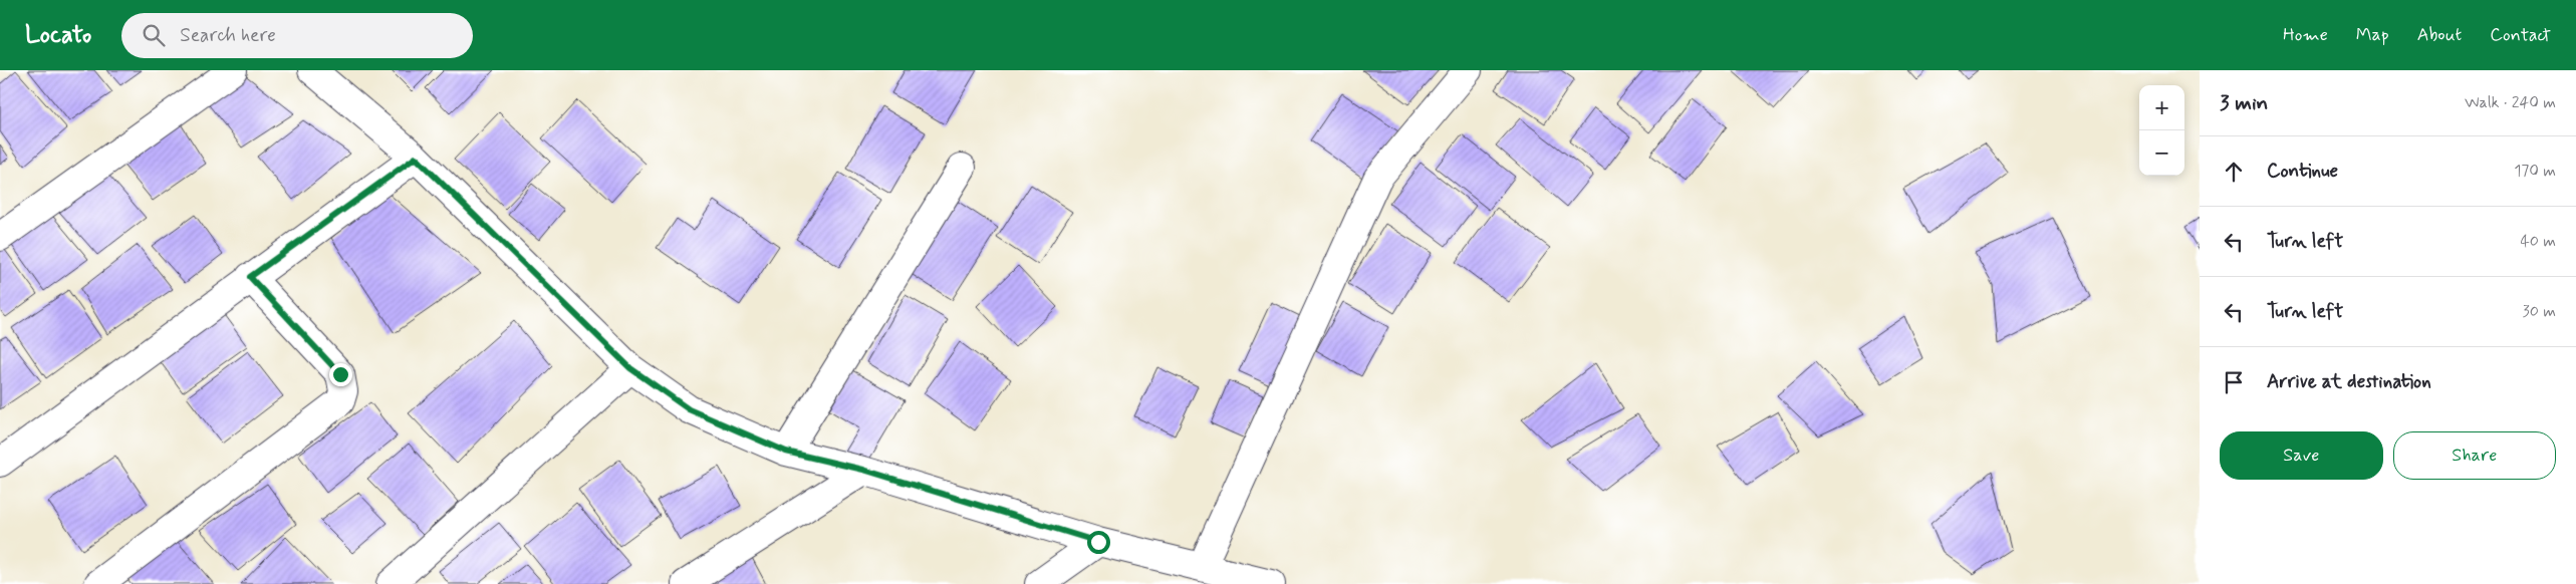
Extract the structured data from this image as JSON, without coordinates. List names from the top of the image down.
{
  "page": {
    "header": "Locato",
    "search": "Search here",
    "nav": [
      "Home",
      "Map",
      "About",
      "Contact"
    ],
    "heading": ["3 min", "Walk · 240 m"],
    "map_buttons": ["+", "−"],
    "list": [
      ["Continue", "170 m"],
      ["Turn left", "40 m"],
      ["Turn left", "30 m"],
      "Arrive at destination"
    ],
    "buttons": ["Save", "Share"]
  }
}
